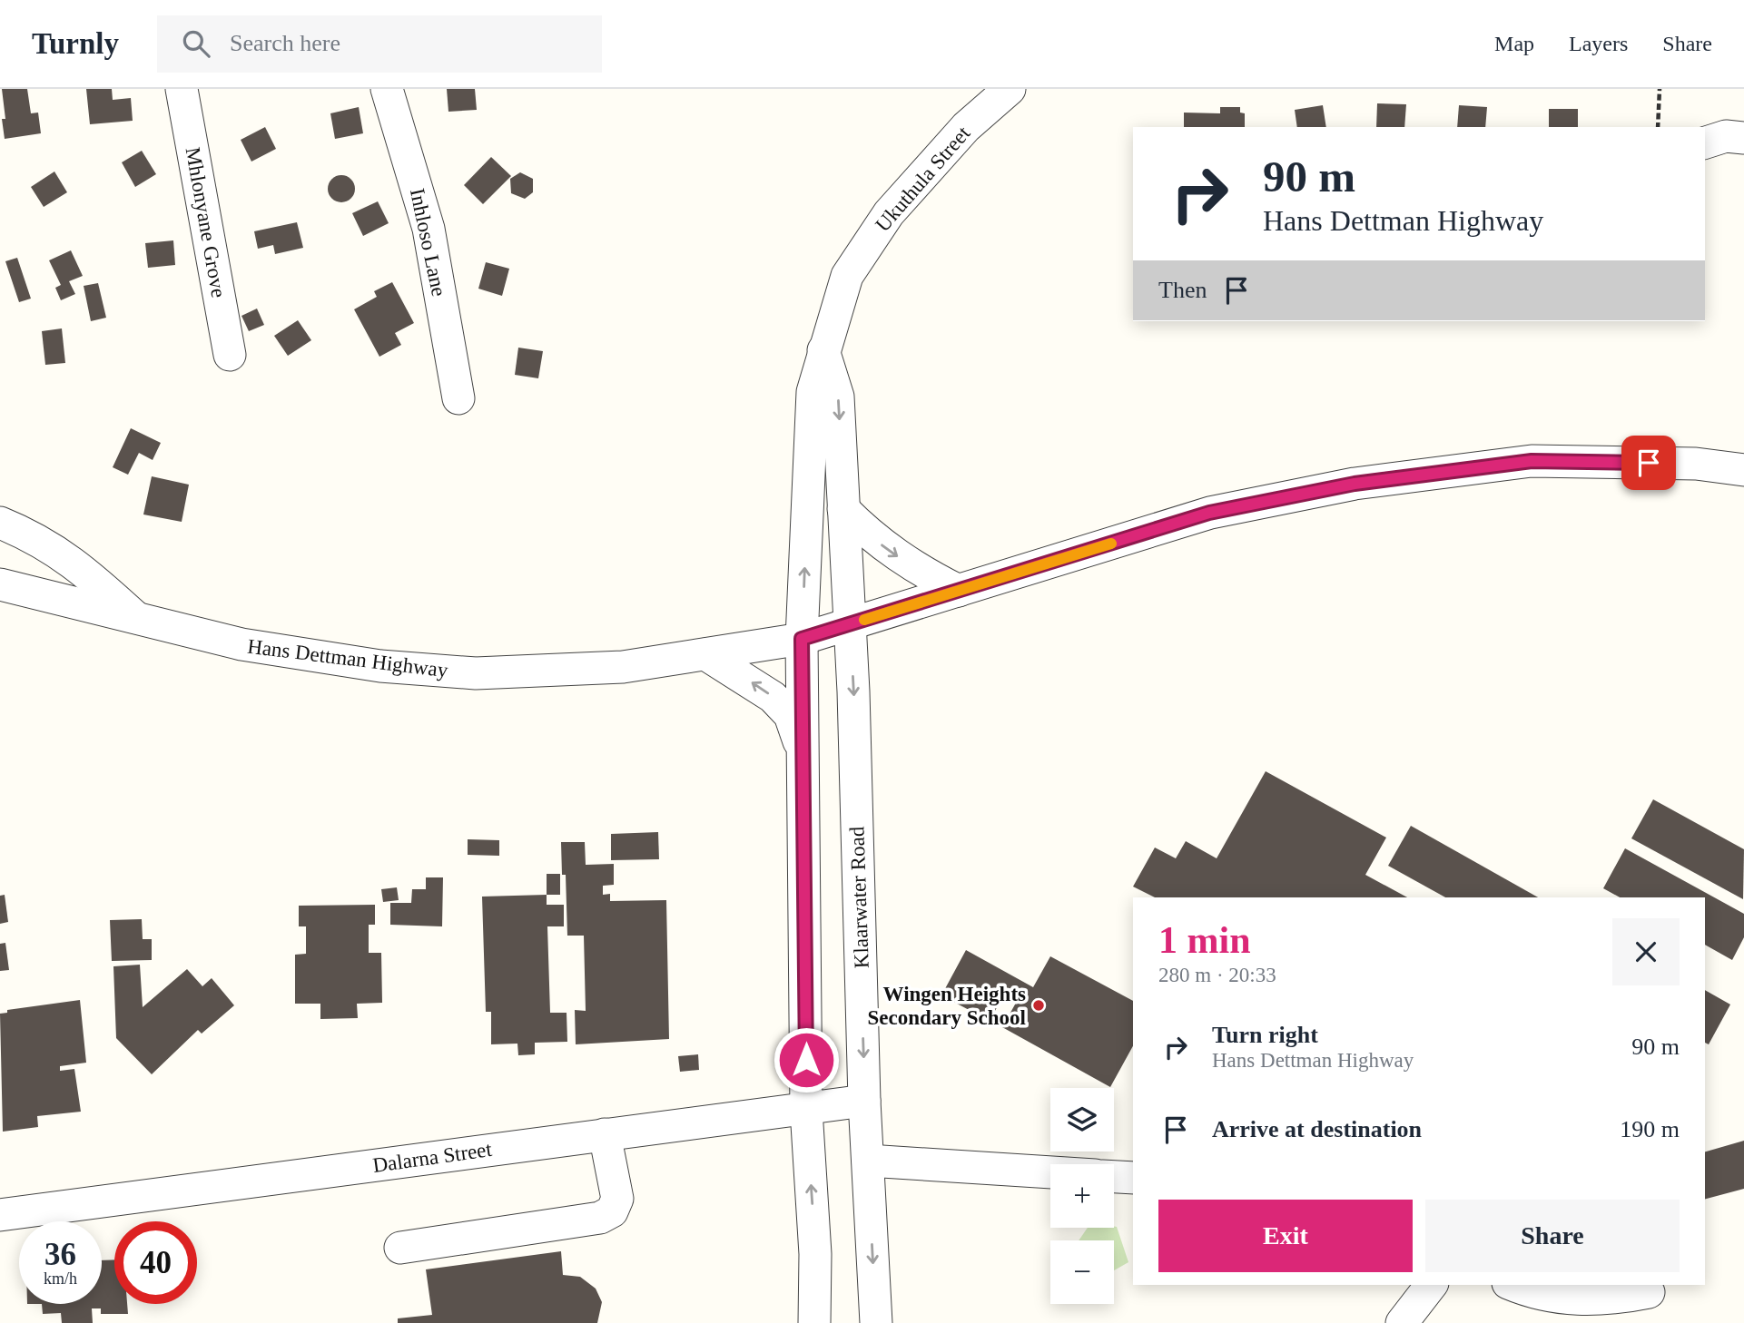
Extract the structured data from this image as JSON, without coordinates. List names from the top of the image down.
{
  "streets": {
    "street": [
      "Ukuthula Street",
      "Mhlonyane Grove",
      "Inhloso Lane",
      "Hans Dettman Highway",
      "Klaarwater Road",
      "Dalarna Street"
    ]
  },
  "crossings": [
    ["Ukuthula Street", "Hans Dettman Highway"],
    ["Hans Dettman Highway", "Klaarwater Road"],
    ["Klaarwater Road", "Dalarna Street"]
  ],
  "places": ["Wingen Heights Secondary School"],
  "page": {
    "header": "Turnly",
    "search": "Search here",
    "nav": ["Map", "Layers", "Share"],
    "turn": ["90 m", "Hans Dettman Highway"],
    "then": "Then",
    "heading": ["1 min", "280 m · 20:33"],
    "list": [
      {
        "name": "Turn right",
        "note": "Hans Dettman Highway",
        "value": "90 m"
      },
      {
        "name": "Arrive at destination",
        "value": "190 m"
      }
    ],
    "map_buttons": ["+", "−"],
    "buttons": ["Exit", "Share"],
    "speed": "36 km/h",
    "limit": "40"
  }
}
